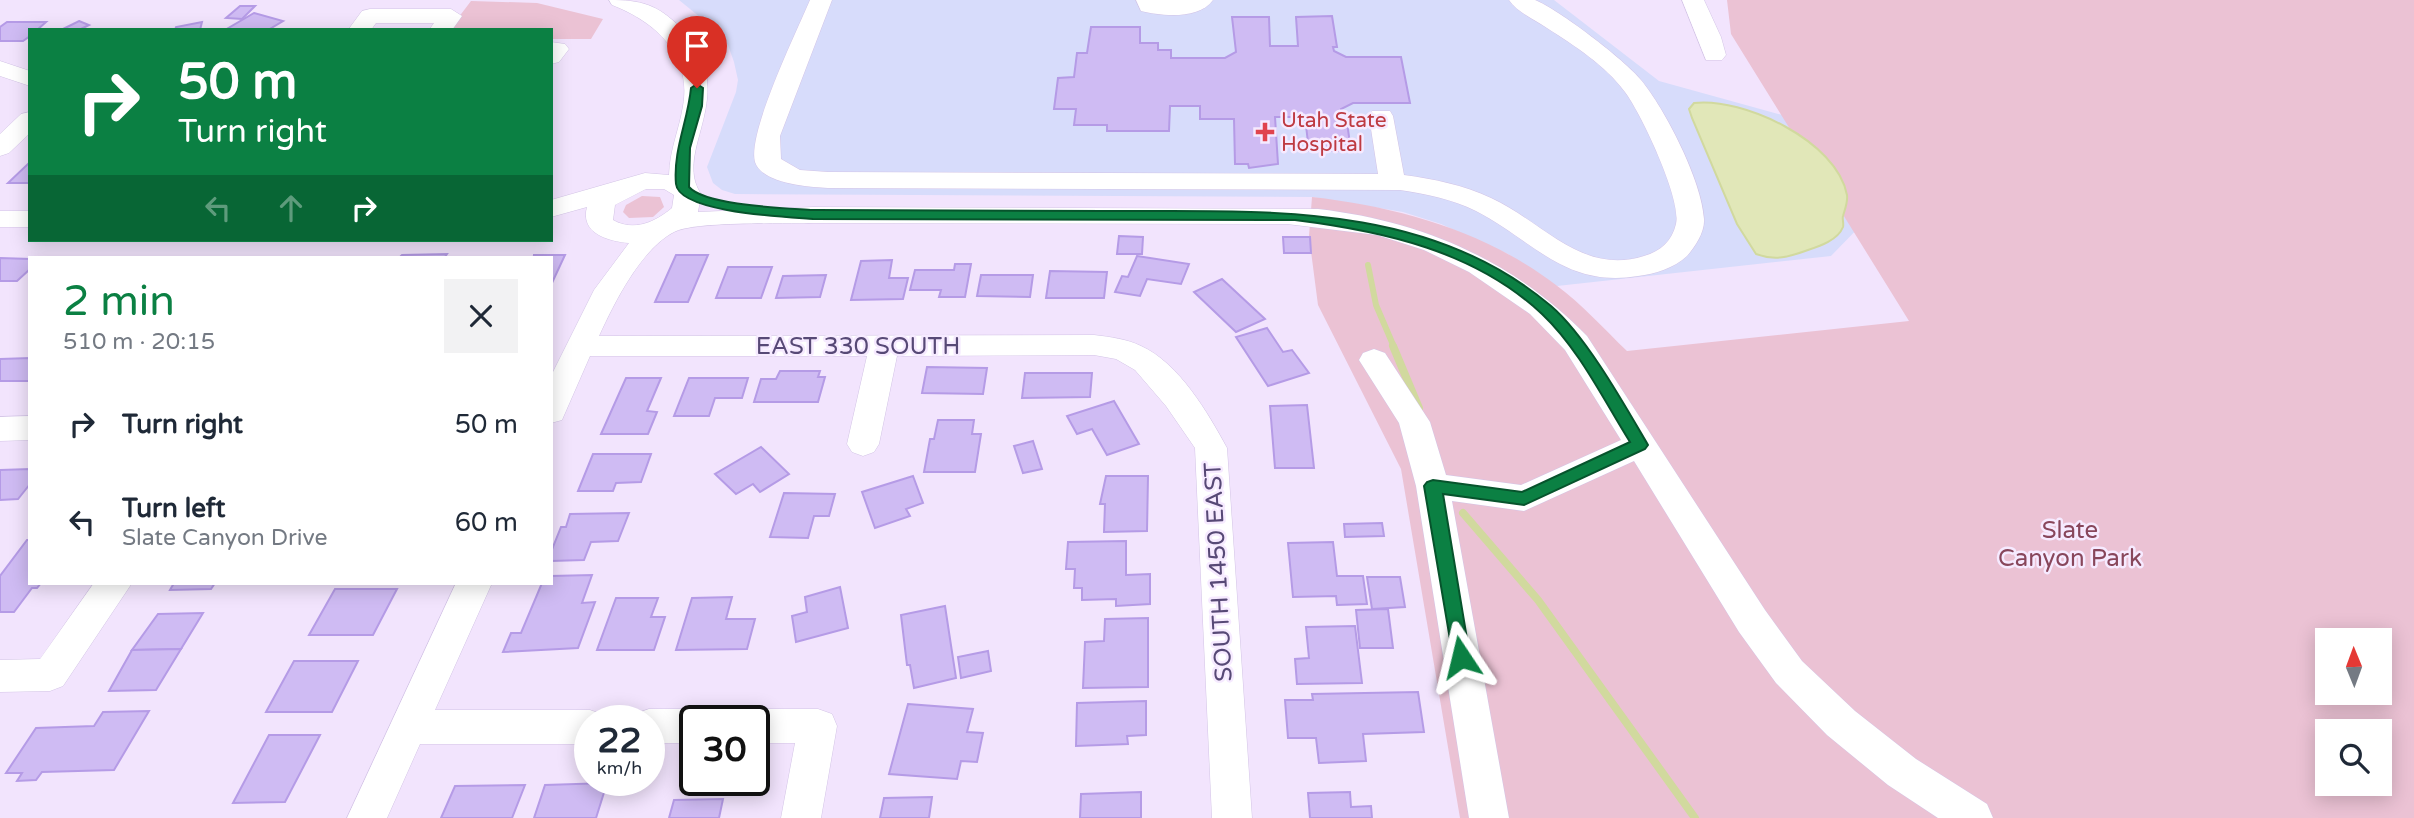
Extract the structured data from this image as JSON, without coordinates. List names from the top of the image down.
{
  "streets": {
    "street": ["EAST 330 SOUTH", "SOUTH 1450 EAST"]
  },
  "crossings": [
    ["EAST 330 SOUTH", "SOUTH 1450 EAST"]
  ],
  "parks": ["Slate Canyon Park"],
  "places": {
    "health": ["Utah State Hospital"]
  },
  "north": "top",
  "page": {
    "turn": ["50 m", "Turn right"],
    "heading": ["2 min", "510 m · 20:15"],
    "list": [
      {
        "name": "Turn right",
        "value": "50 m"
      },
      {
        "name": "Turn left",
        "note": "Slate Canyon Drive",
        "value": "60 m"
      }
    ],
    "speed": "22 km/h",
    "limit": "30"
  }
}
